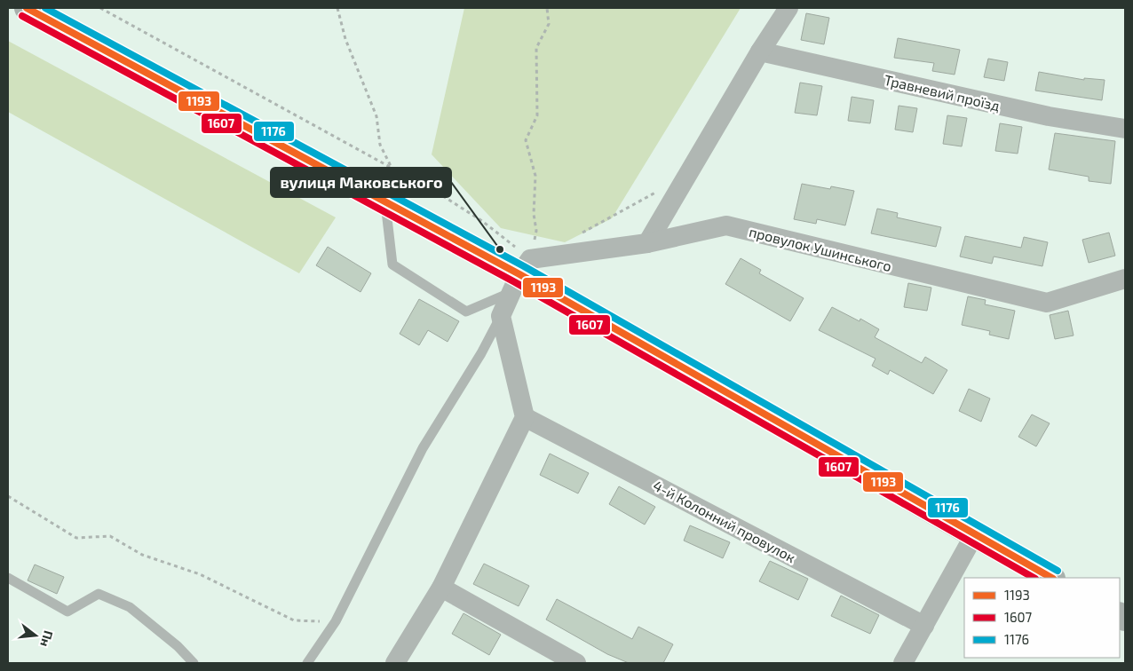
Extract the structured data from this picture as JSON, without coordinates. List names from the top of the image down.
{
  "streets": {
    "street": ["Травневий проїзд", "провулок Ушинського", "4-й Колонний провулок"]
  },
  "places": ["вулиця Маковського"],
  "lines": ["transit line 1193", "transit line 1176", "transit line 1607"],
  "legend": ["1193", "1607", "1176"],
  "north": "right"
}
